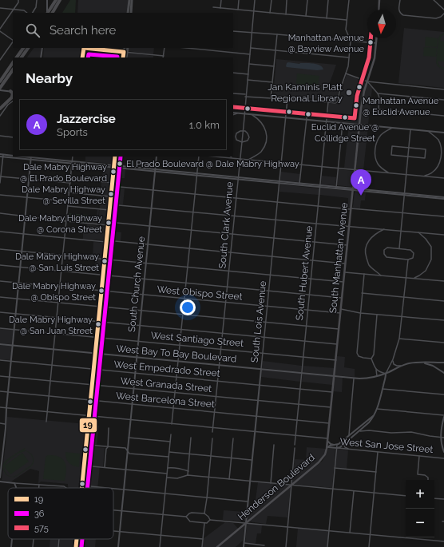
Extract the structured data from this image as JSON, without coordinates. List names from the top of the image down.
{
  "streets": {
    "main road": ["South Manhattan Avenue", "Henderson Boulevard"],
    "street": [
      "South Clark Avenue",
      "South Hubert Avenue",
      "South Church Avenue",
      "West Obispo Street",
      "South Lois Avenue",
      "West Santiago Street",
      "West Bay To Bay Boulevard",
      "West Empedrado Street",
      "West Granada Street",
      "West Barcelona Street",
      "West San Jose Street"
    ]
  },
  "crossings": [
    ["South Clark Avenue", "West Obispo Street"],
    ["South Clark Avenue", "West Santiago Street"],
    ["South Clark Avenue", "West Bay To Bay Boulevard"],
    ["South Clark Avenue", "West Empedrado Street"],
    ["South Clark Avenue", "West Granada Street"],
    ["South Clark Avenue", "West Barcelona Street"],
    ["South Manhattan Avenue", "West Obispo Street"],
    ["South Manhattan Avenue", "West Santiago Street"],
    ["South Manhattan Avenue", "West Bay To Bay Boulevard"],
    ["South Manhattan Avenue", "West Empedrado Street"],
    ["South Manhattan Avenue", "West Granada Street"],
    ["South Manhattan Avenue", "West Barcelona Street"],
    ["South Manhattan Avenue", "West San Jose Street"],
    ["South Manhattan Avenue", "Henderson Boulevard"],
    ["South Hubert Avenue", "West Obispo Street"],
    ["South Hubert Avenue", "West Santiago Street"],
    ["South Hubert Avenue", "West Bay To Bay Boulevard"],
    ["South Hubert Avenue", "West Empedrado Street"],
    ["South Hubert Avenue", "West Granada Street"],
    ["South Hubert Avenue", "West Barcelona Street"],
    ["South Church Avenue", "West Obispo Street"],
    ["South Church Avenue", "West Santiago Street"],
    ["South Church Avenue", "West Bay To Bay Boulevard"],
    ["South Church Avenue", "West Empedrado Street"],
    ["South Church Avenue", "West Granada Street"],
    ["South Church Avenue", "West Barcelona Street"],
    ["West Obispo Street", "South Lois Avenue"],
    ["South Lois Avenue", "West Santiago Street"],
    ["South Lois Avenue", "West Bay To Bay Boulevard"],
    ["South Lois Avenue", "West Empedrado Street"],
    ["South Lois Avenue", "West Granada Street"],
    ["South Lois Avenue", "West Barcelona Street"],
    ["South Lois Avenue", "Henderson Boulevard"],
    ["West San Jose Street", "Henderson Boulevard"]
  ],
  "places": [
    "Manhattan Avenue @ Bayview Avenue",
    "Jan Kaminis Platt Regional Library",
    "Manhattan Avenue @ Euclid Avenue",
    "Euclid Avenue @ Collidge Street",
    "El Prado Boulevard @ Dale Mabry Highway",
    "Dale Mabry Highway @ El Prado Boulevard",
    "Dale Mabry Highway @ Sevilla Street",
    "Dale Mabry Highway @ Corona Street",
    "Dale Mabry Highway @ San Luis Street",
    "Dale Mabry Highway @ Obispo Street",
    "Dale Mabry Highway @ San Juan Street"
  ],
  "lines": ["transit line 575", "transit line 19", "transit line 36"],
  "legend": ["19", "36", "575"],
  "north": "bottom",
  "page": {
    "search": "Search here",
    "heading": "Nearby",
    "list": [
      {
        "mark": "A",
        "name": "Jazzercise",
        "note": "Sports",
        "value": "1.0 km"
      }
    ],
    "pins": "A",
    "map_buttons": ["+", "−"]
  }
}
